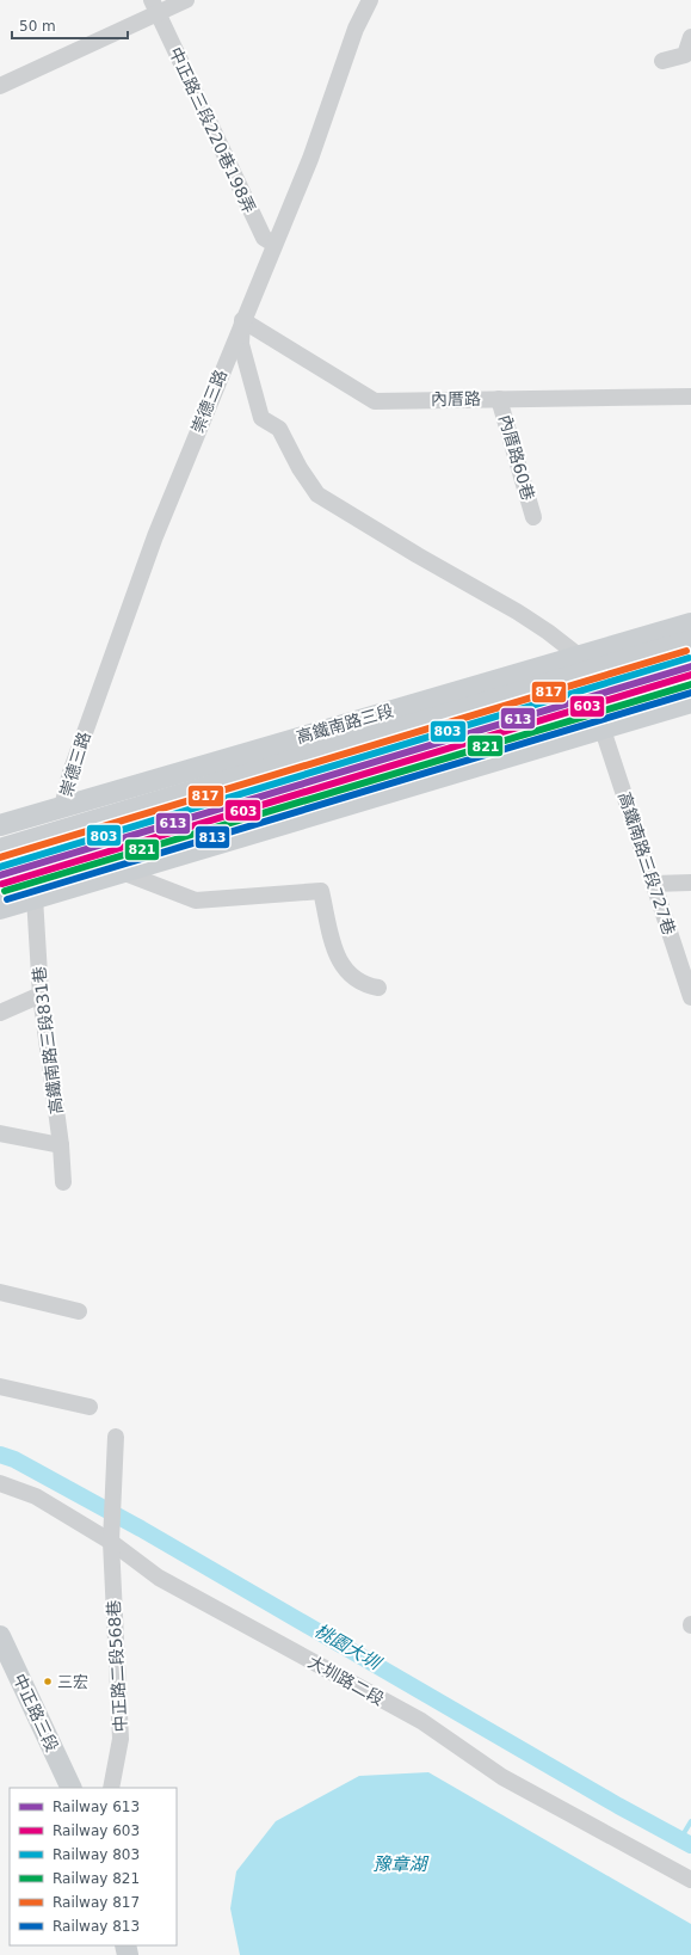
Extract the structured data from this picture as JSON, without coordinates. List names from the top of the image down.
{
  "streets": {
    "main road": ["高鐵南路三段", "中正路三段"],
    "street": [
      "中正路三段220巷198弄",
      "內厝路",
      "崇德三路",
      "內厝路60巷",
      "高鐵南路三段727巷",
      "高鐵南路三段831巷",
      "中正路二段568巷",
      "大圳路二段"
    ]
  },
  "crossings": [
    ["中正路三段220巷198弄", "崇德三路"],
    ["內厝路", "崇德三路"],
    ["內厝路", "內厝路60巷"],
    ["崇德三路", "高鐵南路三段"],
    ["中正路二段568巷", "大圳路二段"]
  ],
  "water": ["桃園大圳", "豫章湖"],
  "places": ["三宏"],
  "lines": [
    "rail line 817",
    "rail line 803",
    "rail line 613",
    "rail line 603",
    "rail line 821",
    "rail line 813"
  ],
  "legend": [
    "Railway 613",
    "Railway 603",
    "Railway 803",
    "Railway 821",
    "Railway 817",
    "Railway 813"
  ],
  "scale_bar": "50 m"
}
